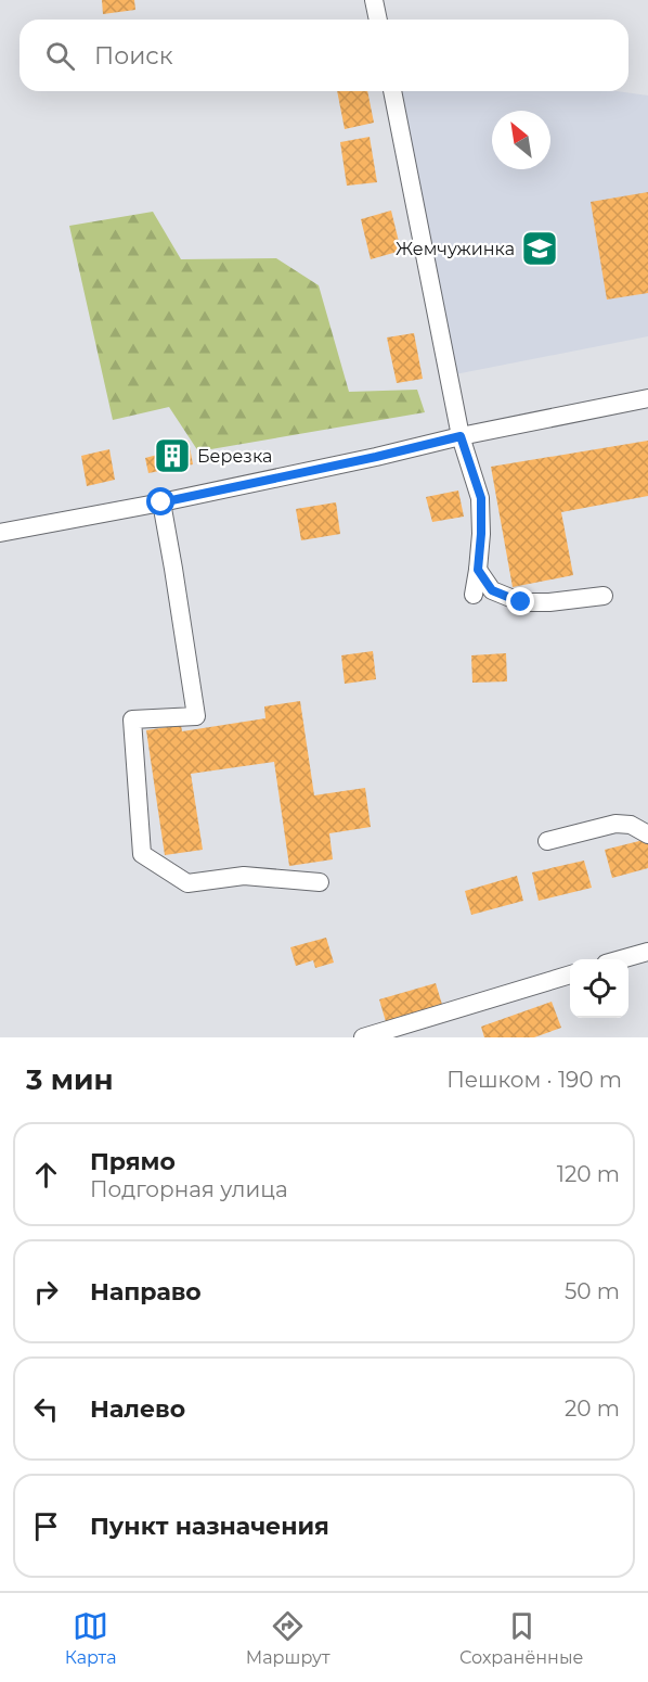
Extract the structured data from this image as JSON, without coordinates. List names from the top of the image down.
{
  "places": {
    "school or university": ["Жемчужинка"],
    "building": ["Березка"]
  },
  "north": "top left",
  "page": {
    "search": "Поиск",
    "heading": ["3 мин", "Пешком · 190 m"],
    "list": [
      ["Прямо", "Подгорная улица", "120 m"],
      ["Направо", "50 m"],
      ["Налево", "20 m"],
      "Пункт назначения"
    ],
    "nav": ["Карта", "Маршрут", "Сохранённые"]
  }
}
